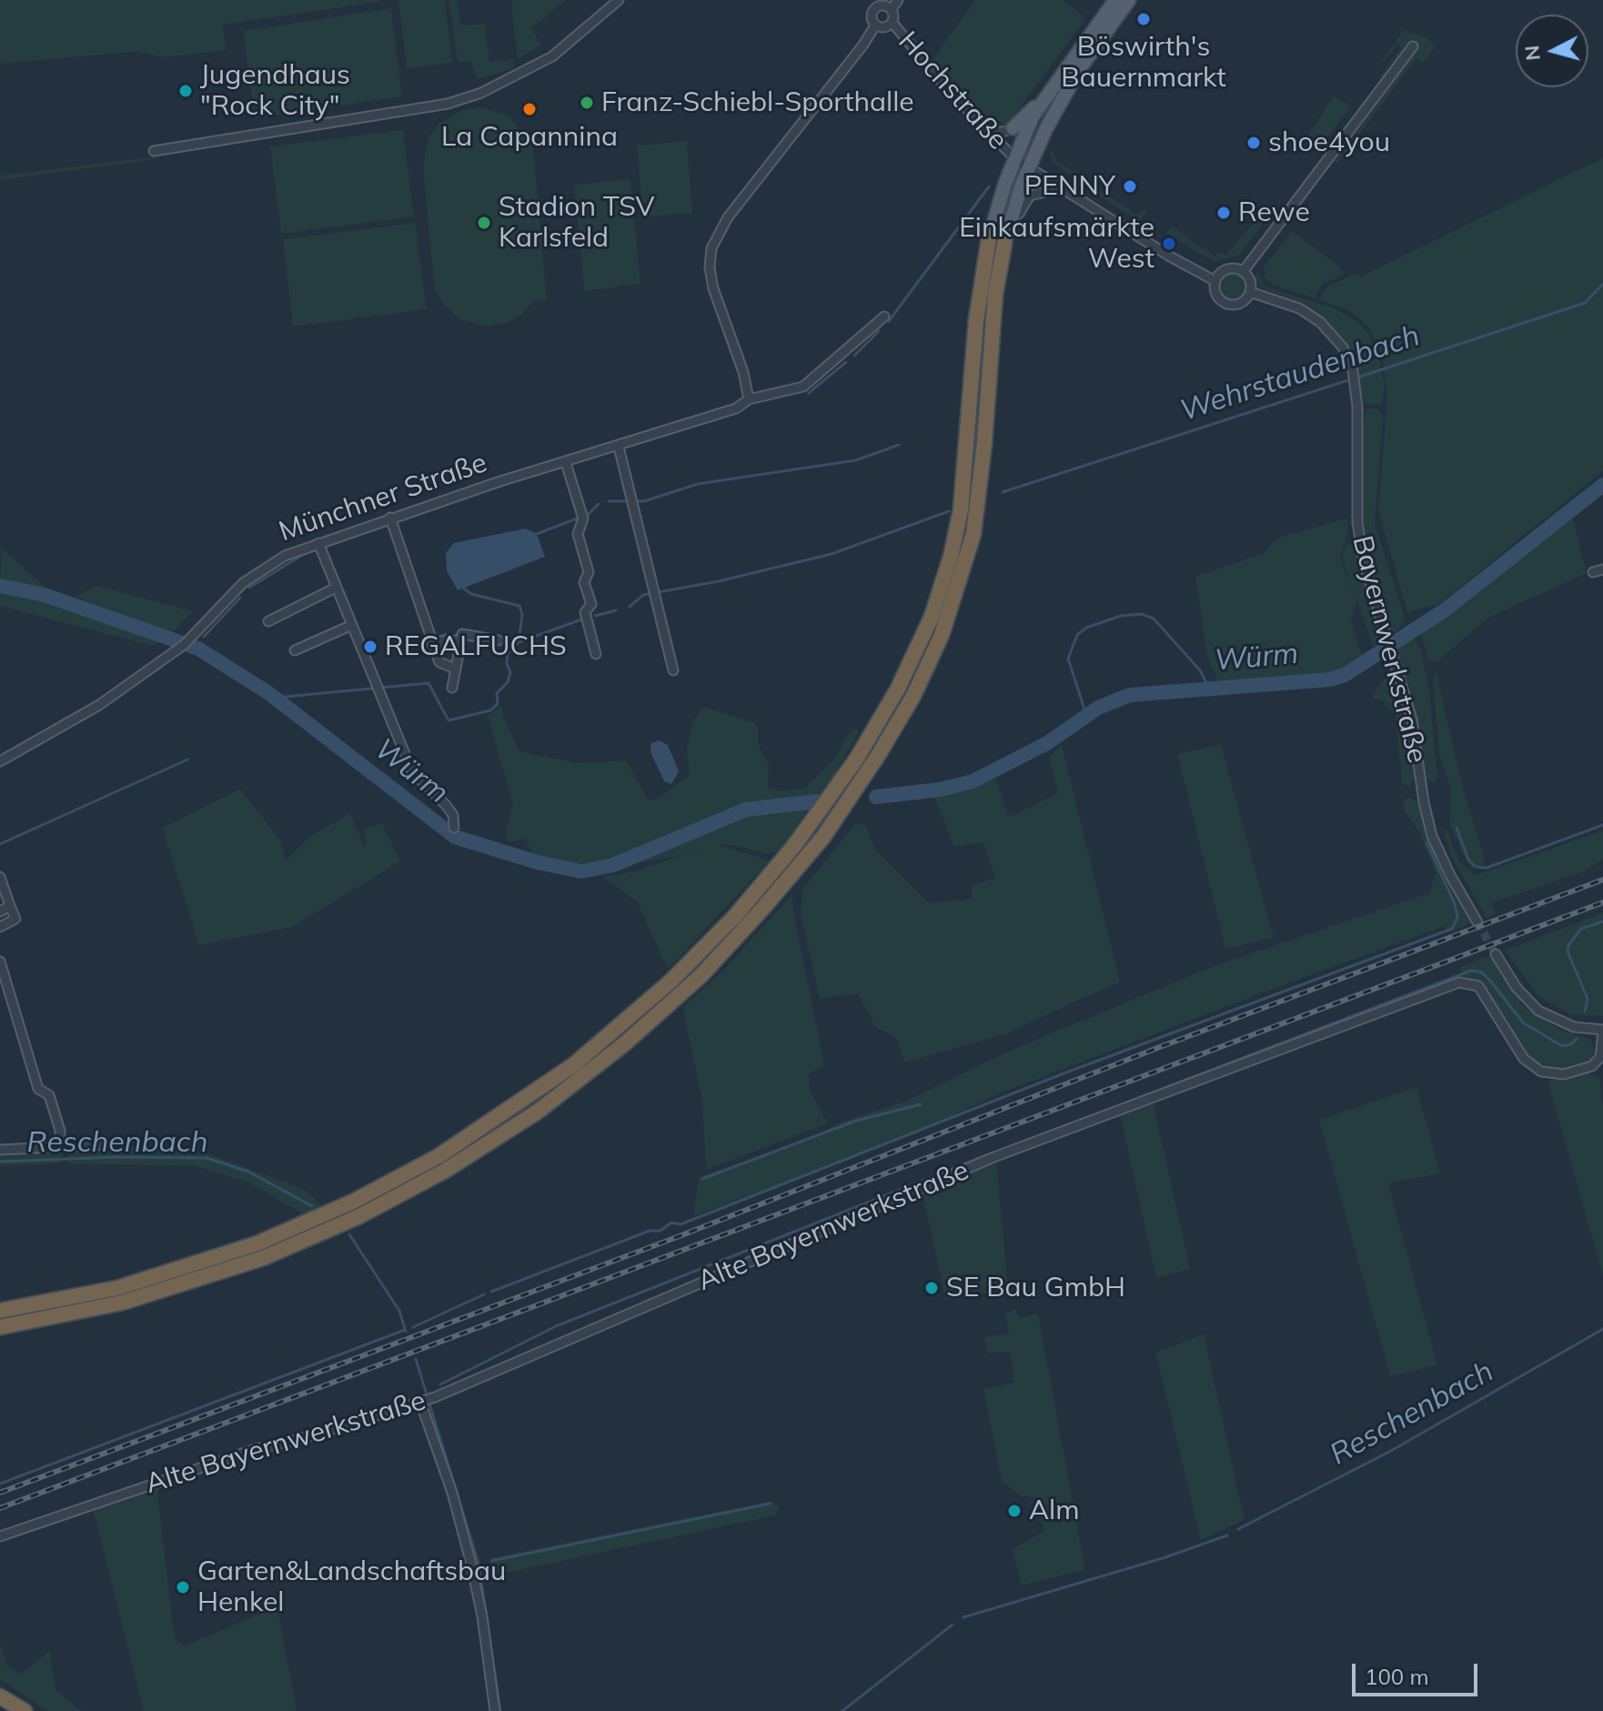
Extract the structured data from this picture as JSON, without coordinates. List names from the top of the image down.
{
  "streets": {
    "street": [
      "Hochstraße",
      "Münchner Straße",
      "Bayernwerkstraße",
      "Alte Bayernwerkstraße"
    ]
  },
  "water": ["Wehrstaudenbach", "Würm", "Reschenbach"],
  "places": [
    "Böswirth's Bauernmarkt",
    "Jugendhaus \"Rock City\"",
    "Franz-Schiebl-Sporthalle",
    "La Capannina",
    "shoe4you",
    "PENNY",
    "Rewe",
    "Stadion TSV Karlsfeld",
    "Einkaufsmärkte West",
    "REGALFUCHS",
    "SE Bau GmbH",
    "Alm",
    "Garten&Landschaftsbau Henkel"
  ],
  "scale_bar": "100 m",
  "north": "left"
}
